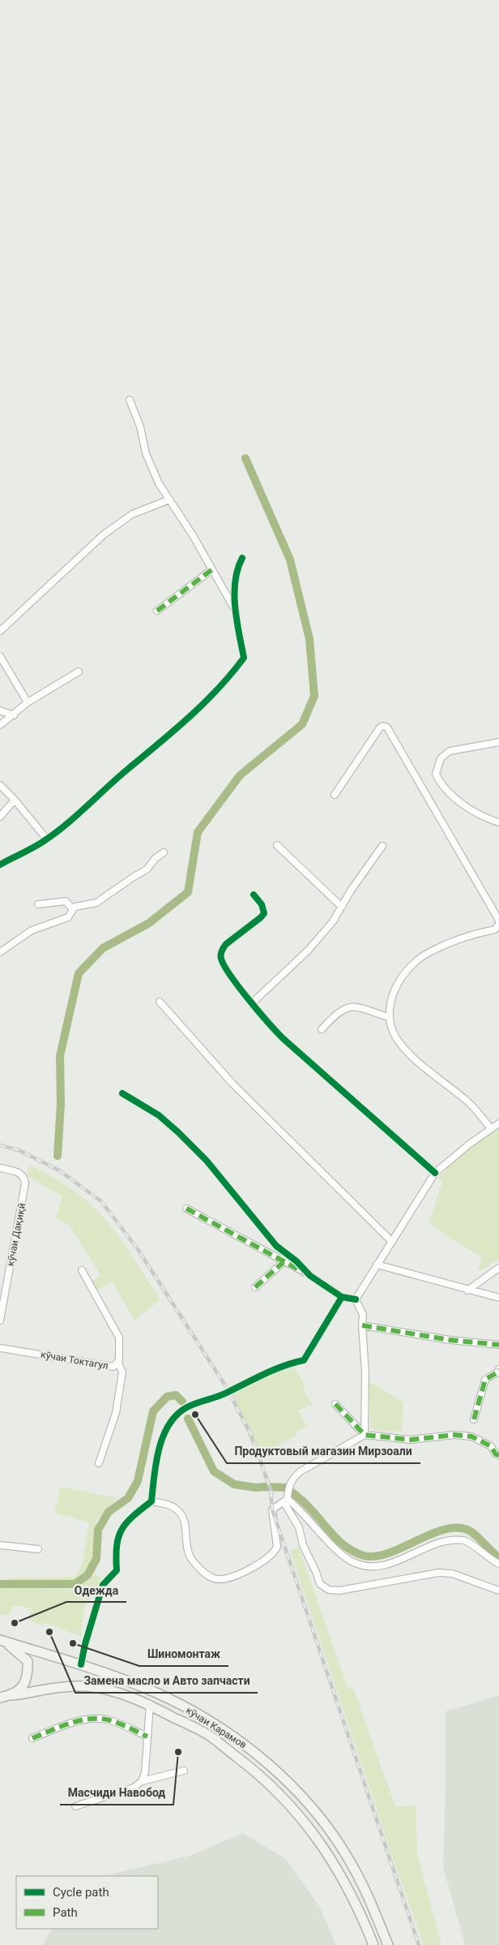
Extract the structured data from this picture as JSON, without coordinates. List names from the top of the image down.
{
  "streets": {
    "main road": ["кӯчаи Карамов"],
    "street": ["кӯчаи Дақиқӣ", "кӯчаи Токтагул"]
  },
  "places": [
    "Продуктовый магазин Мирзоали",
    "Одежда",
    "Замена масло и Авто запчасти",
    "Шиномонтаж",
    "Масчиди Навобод"
  ],
  "legend": ["Cycle path", "Path"]
}
